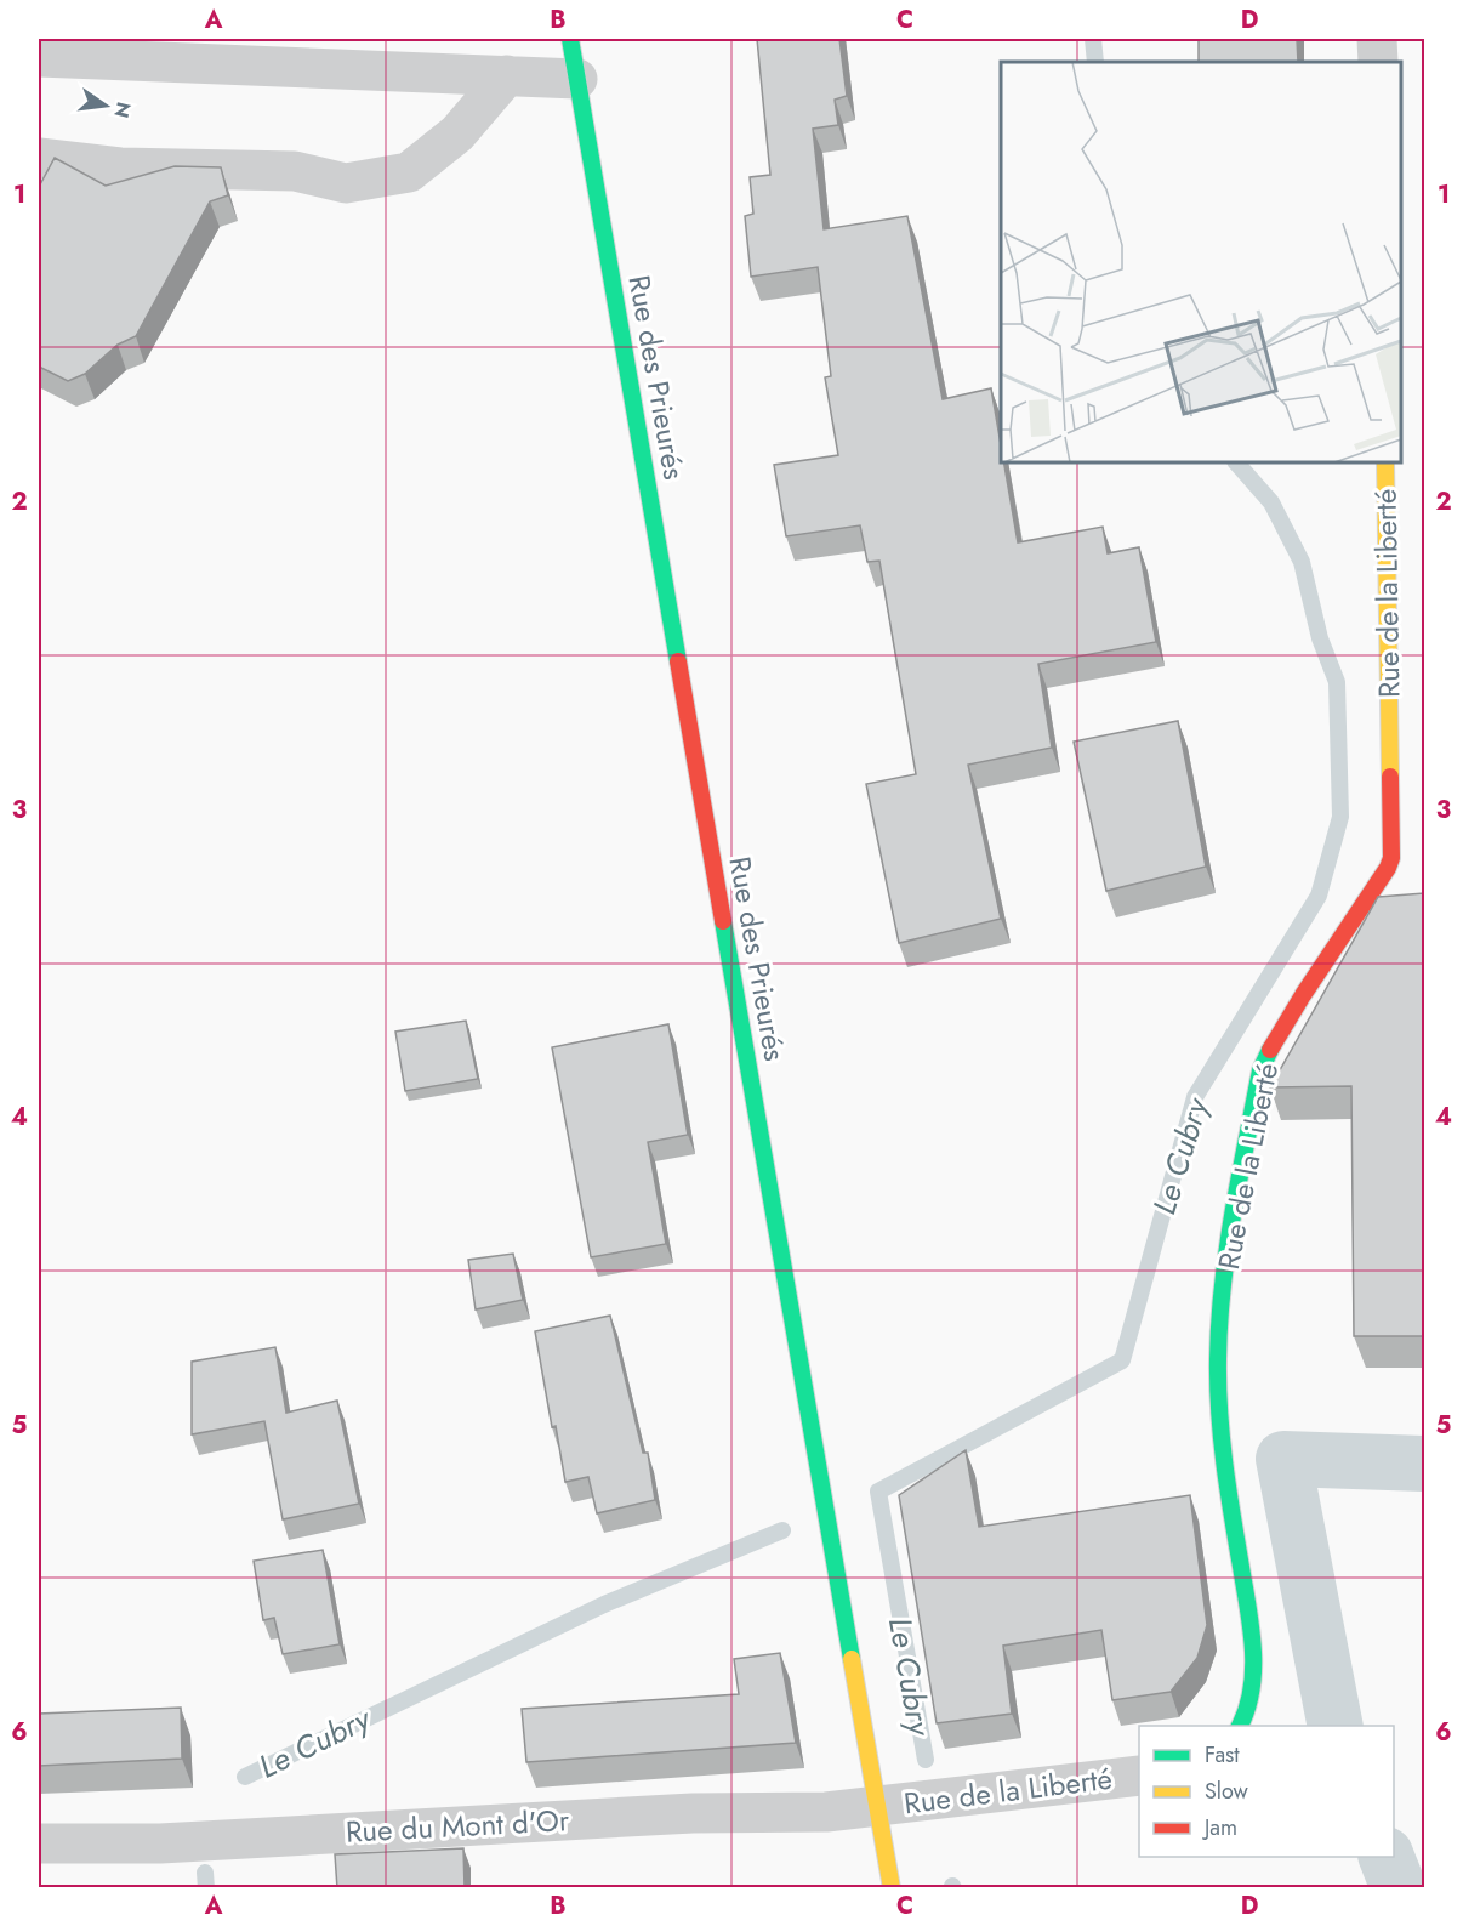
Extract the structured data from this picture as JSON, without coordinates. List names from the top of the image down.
{
  "streets": {
    "street": ["Rue des Prieurés", "Rue de la Liberté", "Rue du Mont d'Or"]
  },
  "crossings": [
    ["Rue des Prieurés", "Rue de la Liberté"],
    ["Rue des Prieurés", "Rue du Mont d'Or"],
    ["Rue de la Liberté", "Rue du Mont d'Or"]
  ],
  "water": ["Le Cubry"],
  "legend": ["Fast", "Slow", "Jam"],
  "north": "right",
  "grid": {
    "columns": [
      "A",
      "B",
      "C",
      "D"
    ],
    "rows": [
      "1",
      "2",
      "3",
      "4",
      "5",
      "6"
    ]
  }
}
